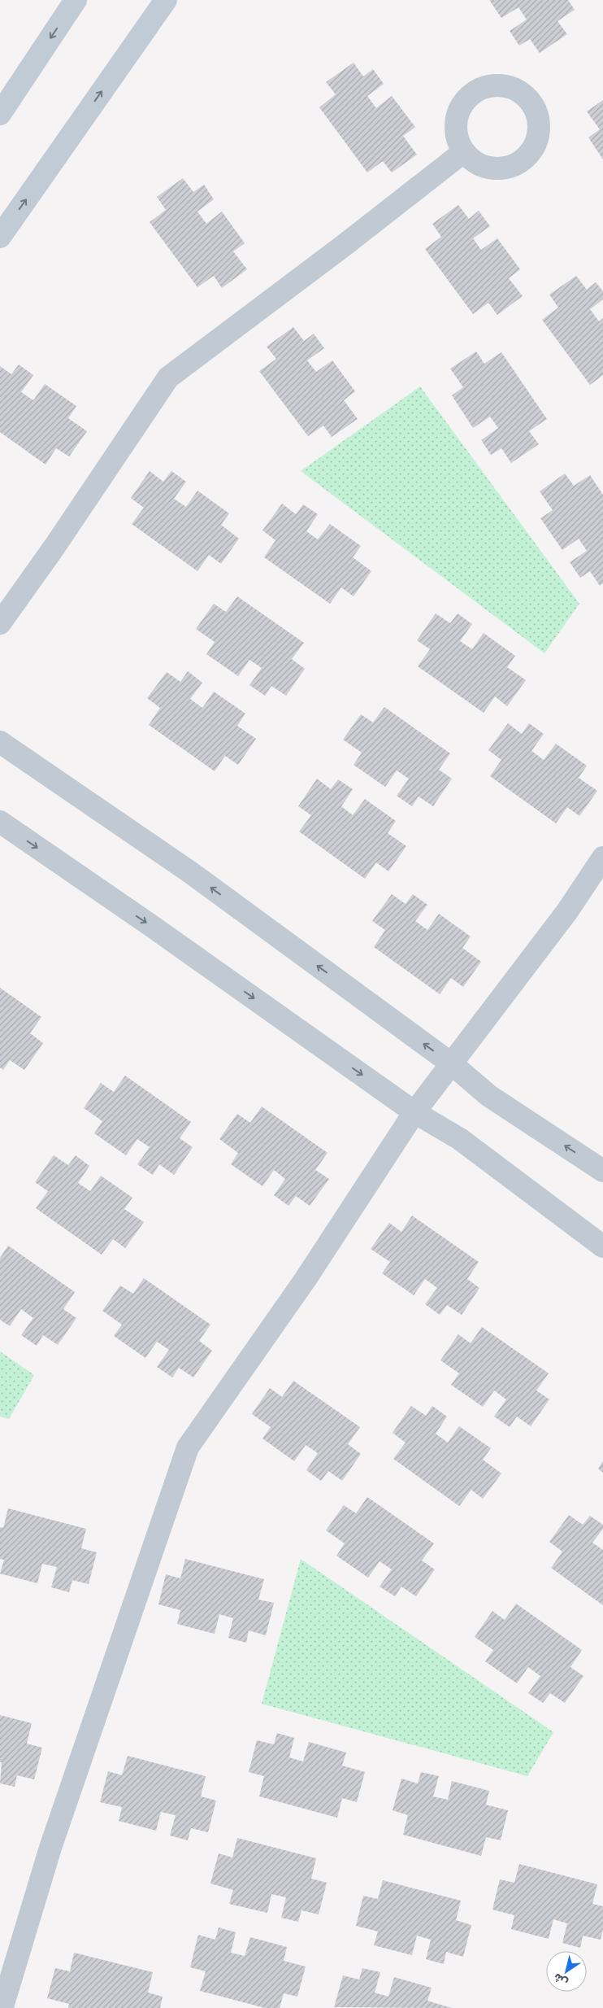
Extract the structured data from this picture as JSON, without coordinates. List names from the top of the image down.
{
  "north": "bottom left"
}
